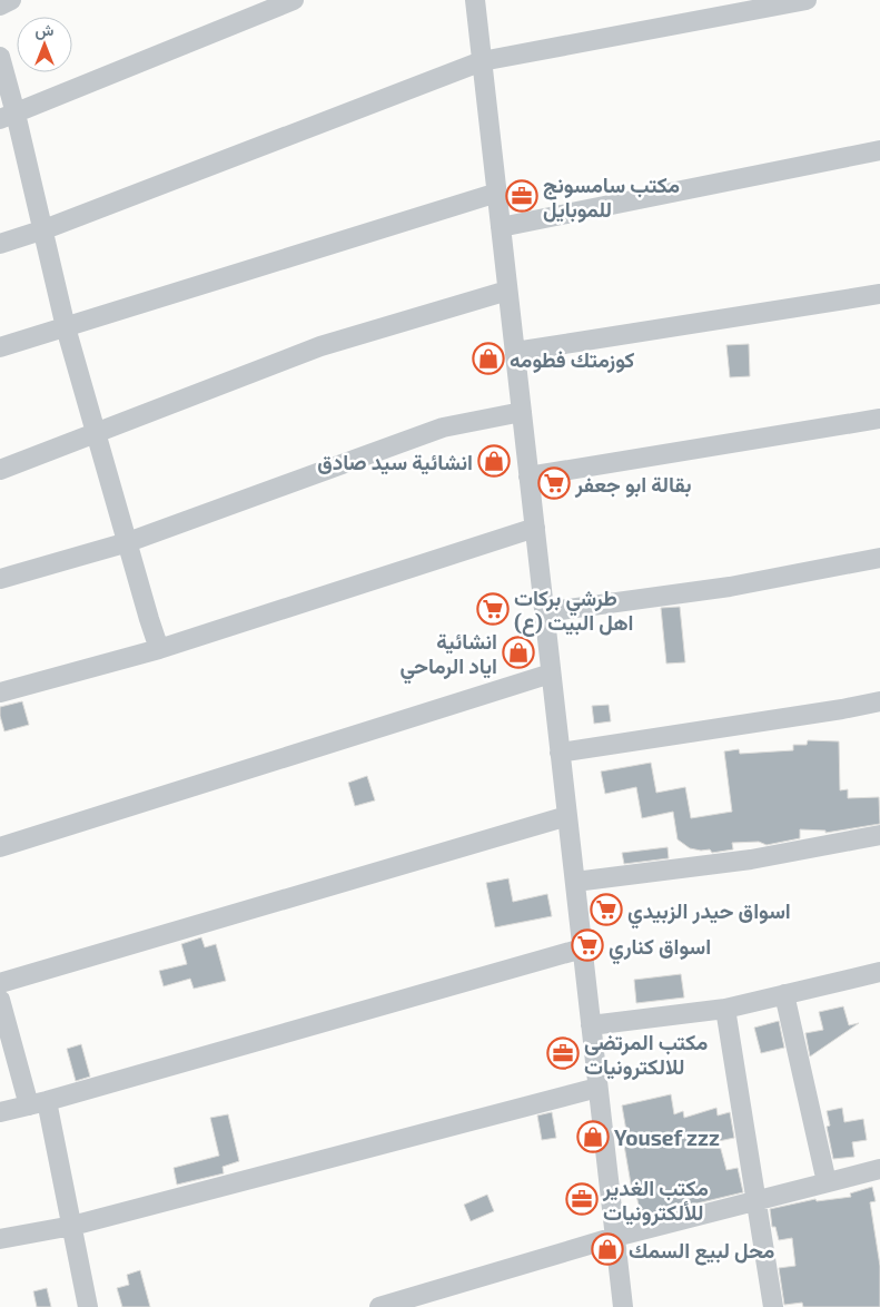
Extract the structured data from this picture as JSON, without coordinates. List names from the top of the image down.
{
  "places": {
    "office": ["مكتب سامسونج للموبايل", "مكتب المرتضى للالكترونيات", "مكتب الغدير للألكترونيات"],
    "shop": [
      "كوزمتك فطومه",
      "انشائية سيد صادق",
      "انشائية اياد الرماحي",
      "Yousef zzz",
      "محل لبيع السمك"
    ],
    "supermarket": [
      "بقالة ابو جعفر",
      "طرشي بركات اهل البيت (ع)",
      "اسواق حيدر الزبيدي",
      "اسواق كناري"
    ]
  },
  "north": "top"
}
